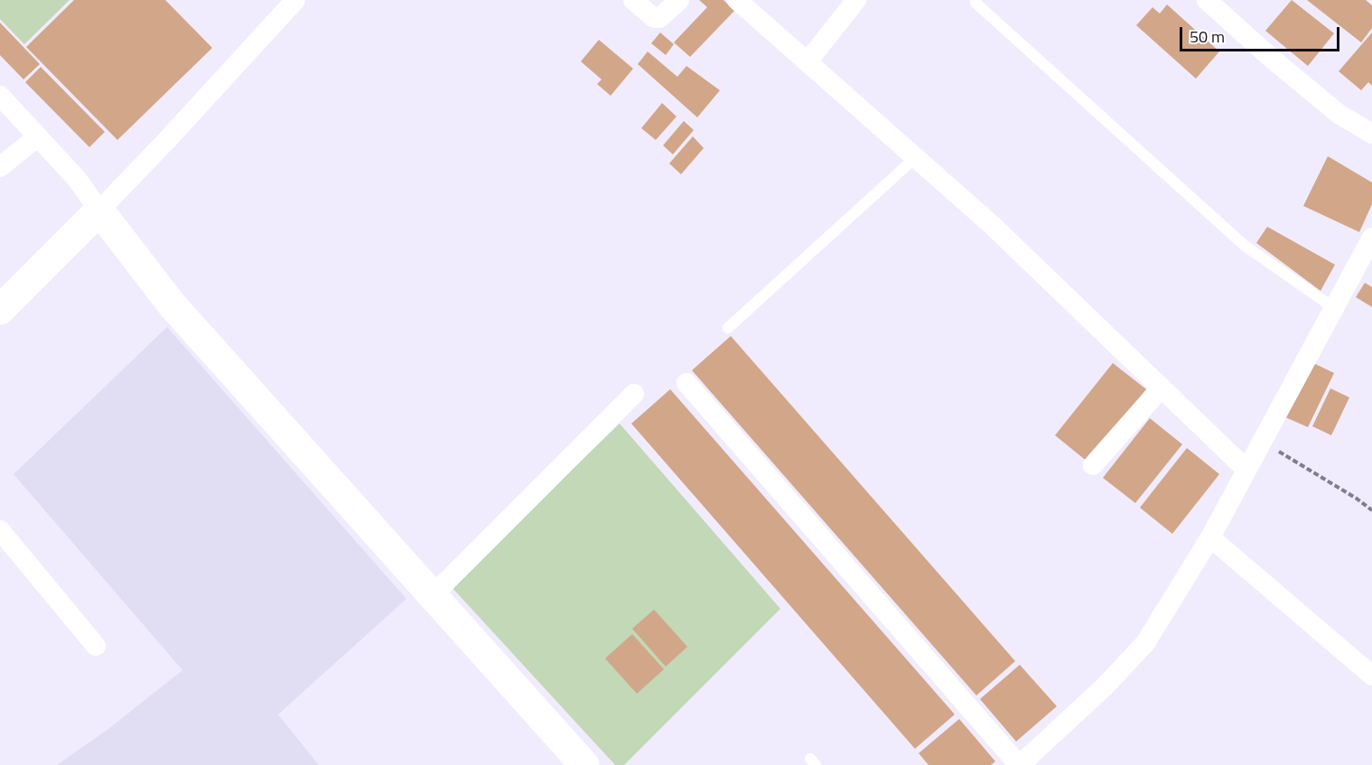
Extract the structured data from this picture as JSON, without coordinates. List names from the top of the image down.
{
  "scale_bar": "50 m"
}
